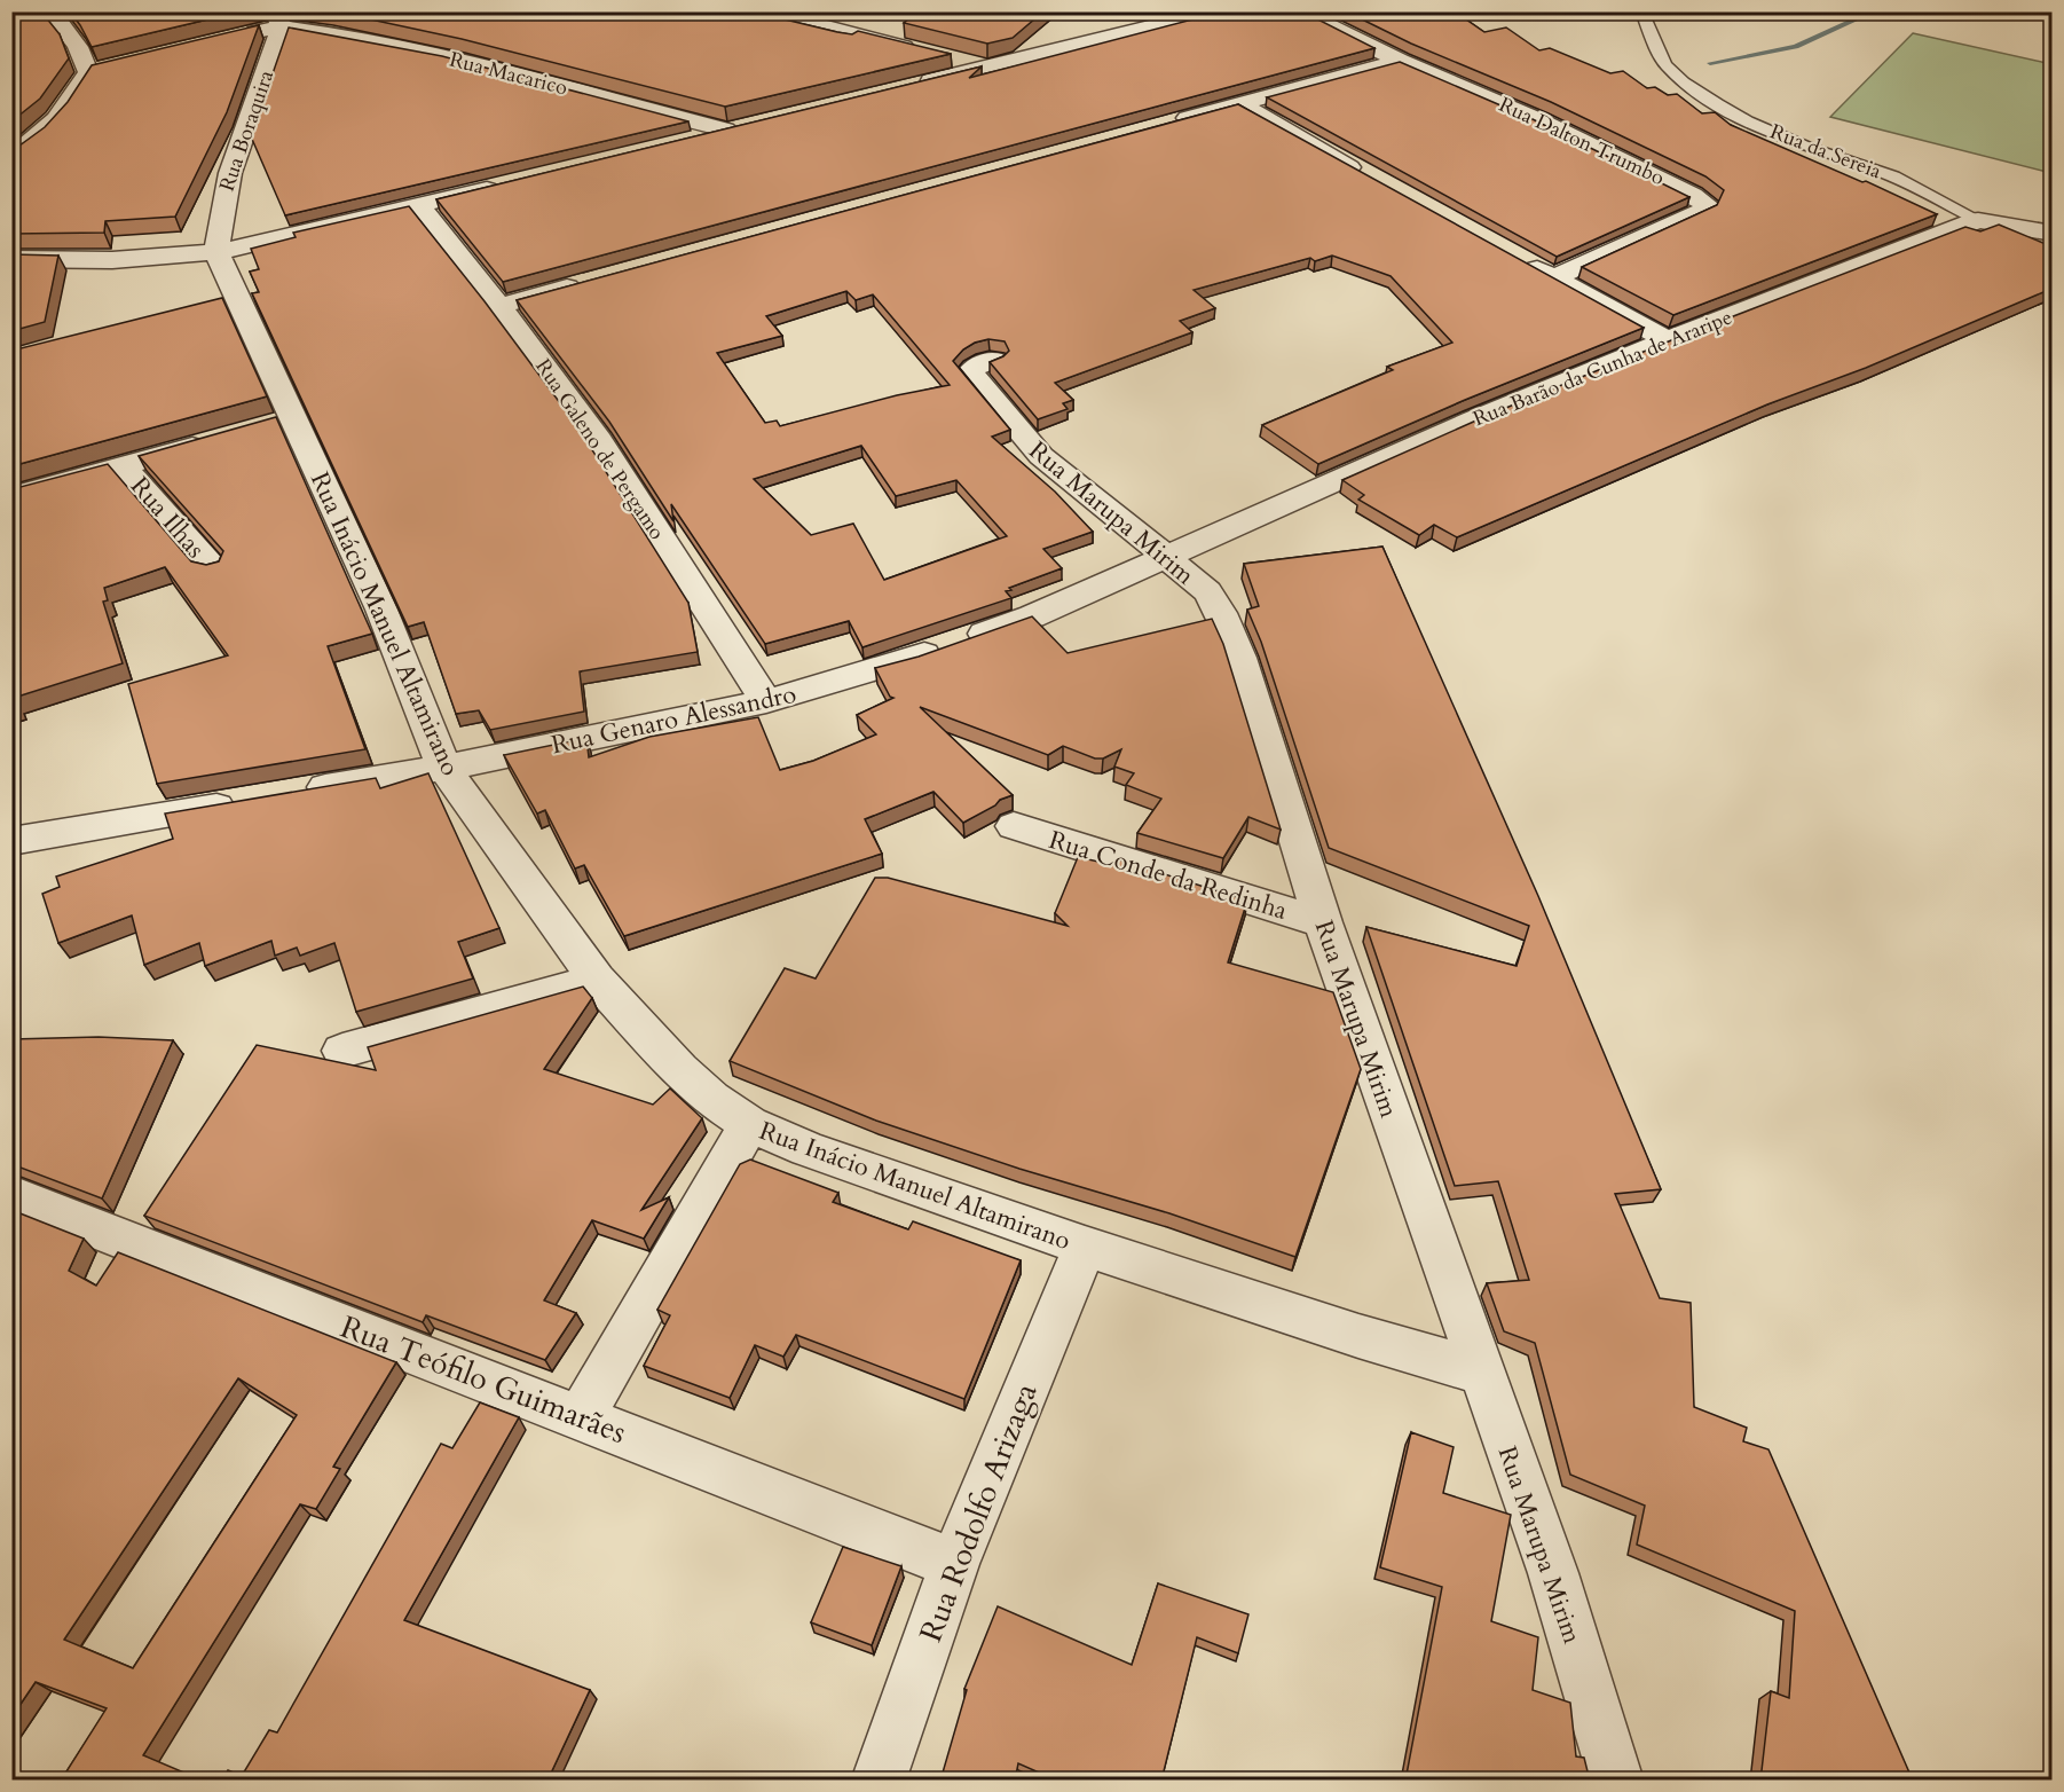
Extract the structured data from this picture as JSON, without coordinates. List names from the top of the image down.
{
  "streets": {
    "street": [
      "Rua Macarico",
      "Rua Boraquira",
      "Rua Dalton Trumbo",
      "Rua da Sereia",
      "Rua Barão da Cunha de Araripe",
      "Rua Galeno de Pergamo",
      "Rua Marupa Mirim",
      "Rua Ilhas",
      "Rua Inácio Manuel Altamirano",
      "Rua Genaro Alessandro",
      "Rua Conde da Redinha",
      "Rua Teófilo Guimarães",
      "Rua Rodolfo Arizaga"
    ]
  },
  "crossings": [
    ["Rua Macarico", "Rua Boraquira"],
    ["Rua Boraquira", "Rua Inácio Manuel Altamirano"],
    ["Rua da Sereia", "Rua Barão da Cunha de Araripe"],
    ["Rua Barão da Cunha de Araripe", "Rua Genaro Alessandro"],
    ["Rua Galeno de Pergamo", "Rua Genaro Alessandro"],
    ["Rua Marupa Mirim", "Rua Inácio Manuel Altamirano"],
    ["Rua Marupa Mirim", "Rua Genaro Alessandro"],
    ["Rua Marupa Mirim", "Rua Conde da Redinha"],
    ["Rua Inácio Manuel Altamirano", "Rua Genaro Alessandro"],
    ["Rua Inácio Manuel Altamirano", "Rua Rodolfo Arizaga"],
    ["Rua Teófilo Guimarães", "Rua Rodolfo Arizaga"]
  ]
}
